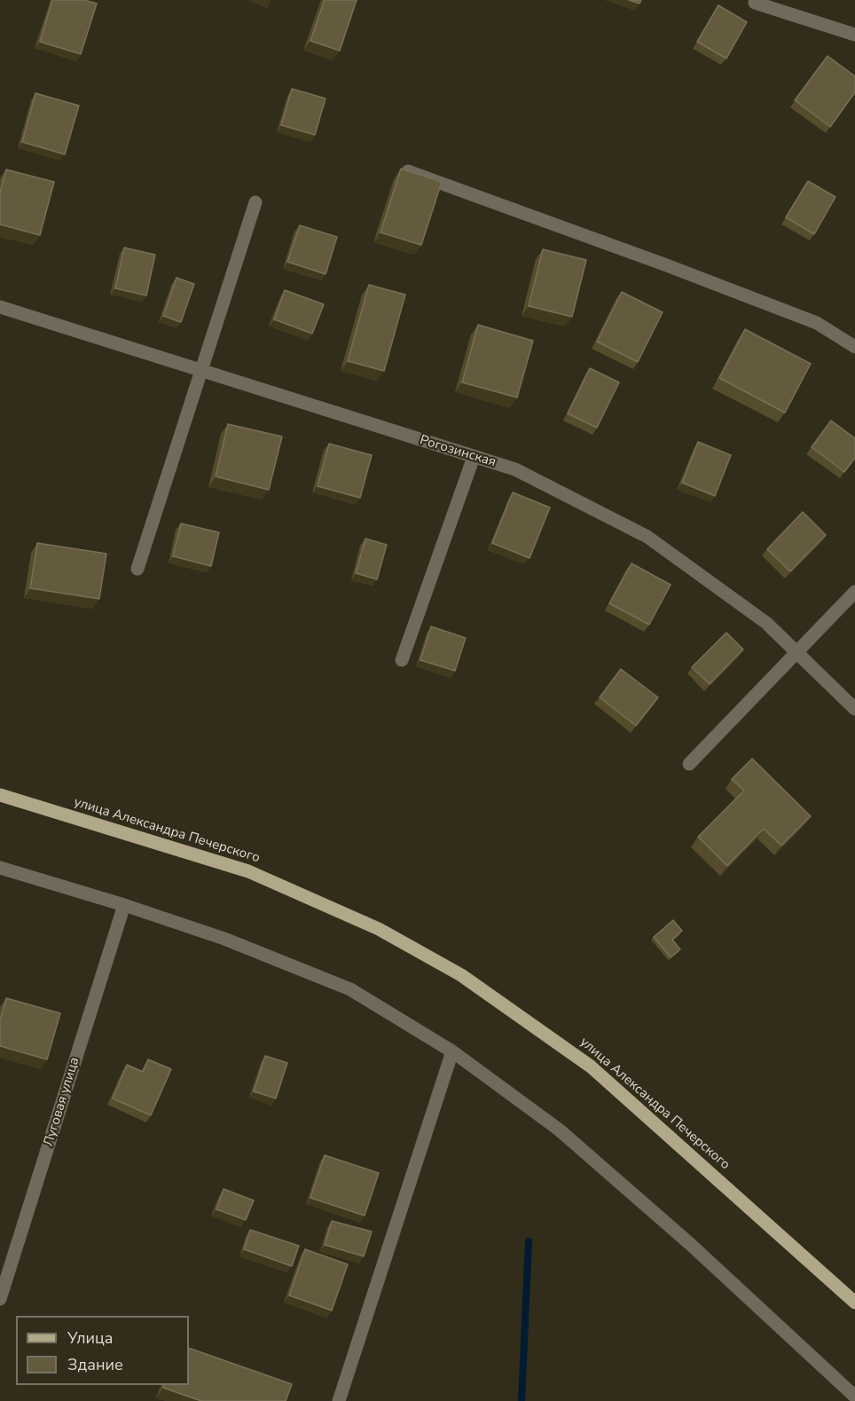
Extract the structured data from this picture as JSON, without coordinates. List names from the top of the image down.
{
  "streets": {
    "main road": ["улица Александра Печерского"],
    "street": ["Рогозинская", "Луговая улица"]
  },
  "legend": ["Улица", "Здание"]
}
